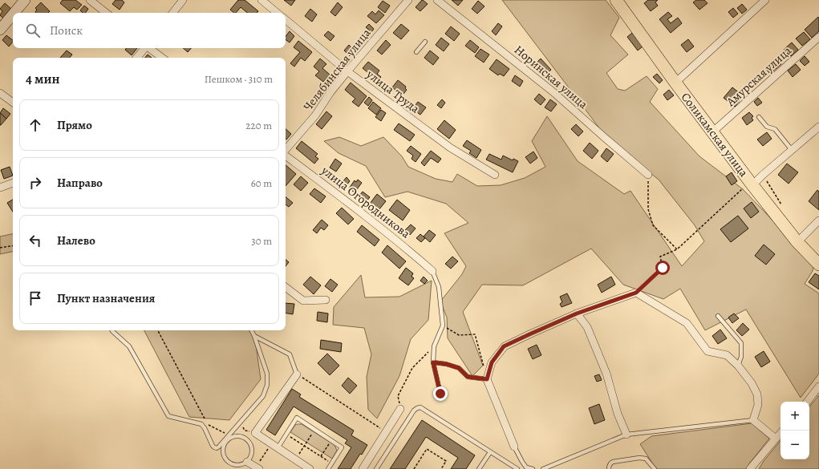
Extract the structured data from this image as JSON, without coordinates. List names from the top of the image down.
{
  "streets": {
    "main road": ["Соликамская улица"],
    "street": [
      "Челябинская улица",
      "Амурская улица",
      "Норинская улица",
      "улица Труда",
      "улица Огородникова"
    ]
  },
  "crossings": [
    ["Челябинская улица", "улица Труда"],
    ["Амурская улица", "Соликамская улица"]
  ],
  "page": {
    "search": "Поиск",
    "heading": ["4 мин", "Пешком · 310 m"],
    "list": [
      ["Прямо", "220 m"],
      ["Направо", "60 m"],
      ["Налево", "30 m"],
      "Пункт назначения"
    ],
    "map_buttons": ["+", "−"]
  }
}
